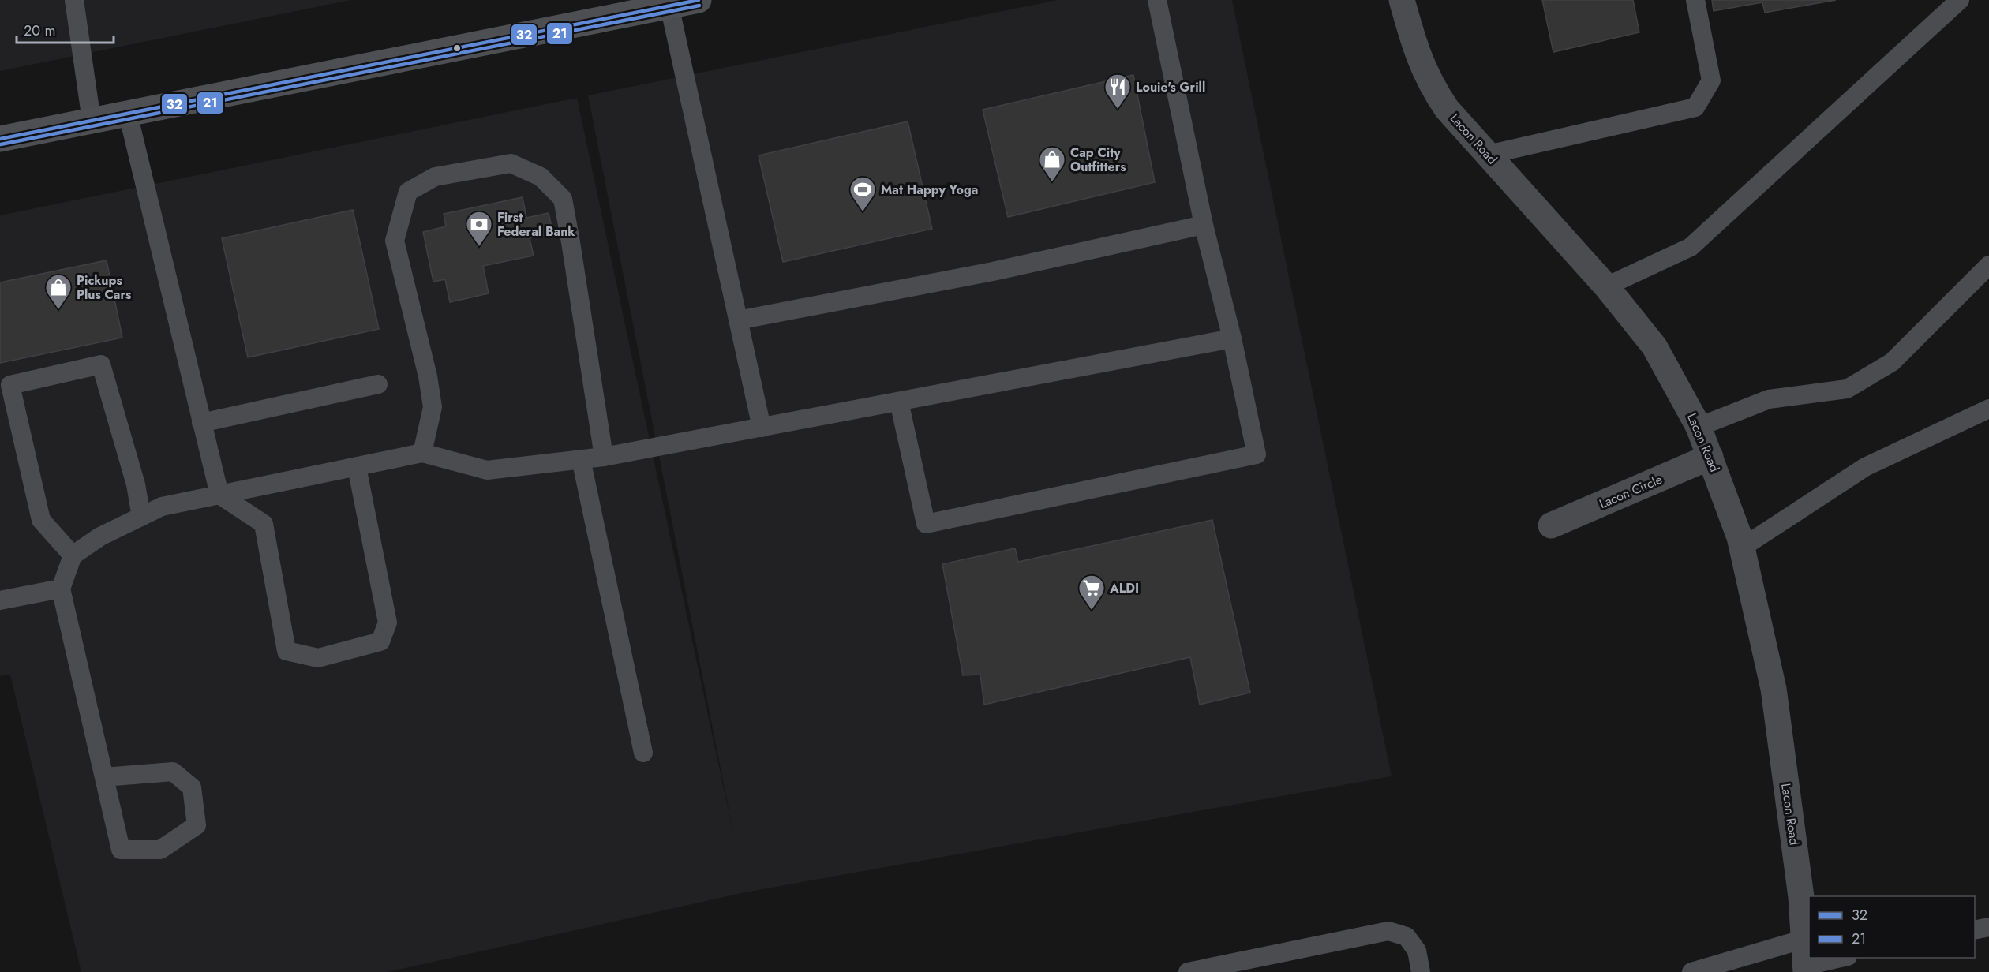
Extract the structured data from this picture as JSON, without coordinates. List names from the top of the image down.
{
  "streets": {
    "street": ["Lacon Road", "Lacon Circle"]
  },
  "crossings": [
    ["Lacon Road", "Lacon Circle"]
  ],
  "places": {
    "restaurant": ["Louie's Grill"],
    "shop": ["Cap City Outfitters", "Pickups Plus Cars"],
    "sports": ["Mat Happy Yoga"],
    "bank": ["First Federal Bank"],
    "supermarket": ["ALDI"]
  },
  "lines": ["transit line 32", "transit line 21"],
  "legend": ["32", "21"],
  "scale_bar": "20 m"
}
